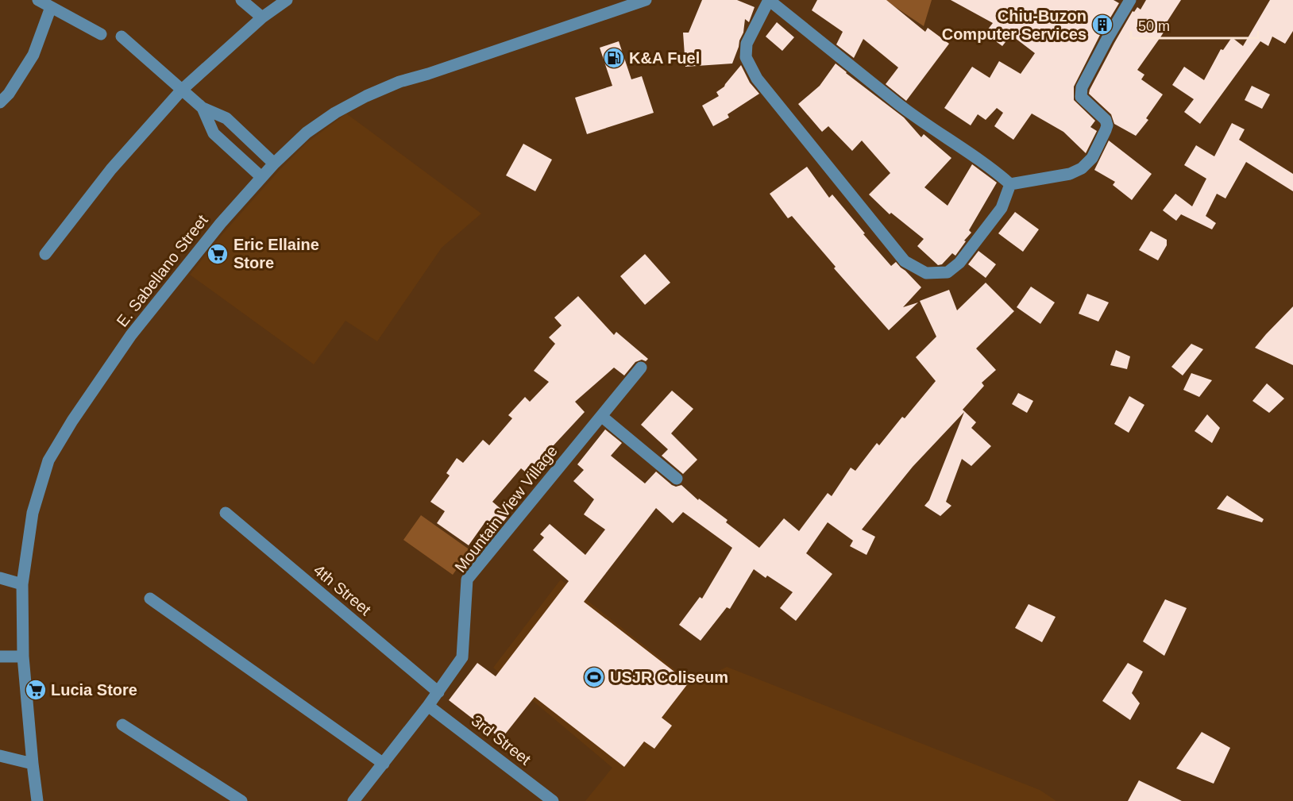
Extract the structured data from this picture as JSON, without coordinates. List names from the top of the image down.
{
  "streets": {
    "street": [
      "E. Sabellano Street",
      "Mountain View Village",
      "4th Street",
      "3rd Street"
    ]
  },
  "crossings": [
    ["Mountain View Village", "4th Street"],
    ["Mountain View Village", "3rd Street"]
  ],
  "places": {
    "building": ["Chiu-Buzon Computer Services"],
    "fuel station": ["K&A Fuel"],
    "supermarket": ["Eric Ellaine Store", "Lucia Store"],
    "sports": ["USJR Coliseum"]
  },
  "scale_bar": "50 m"
}
